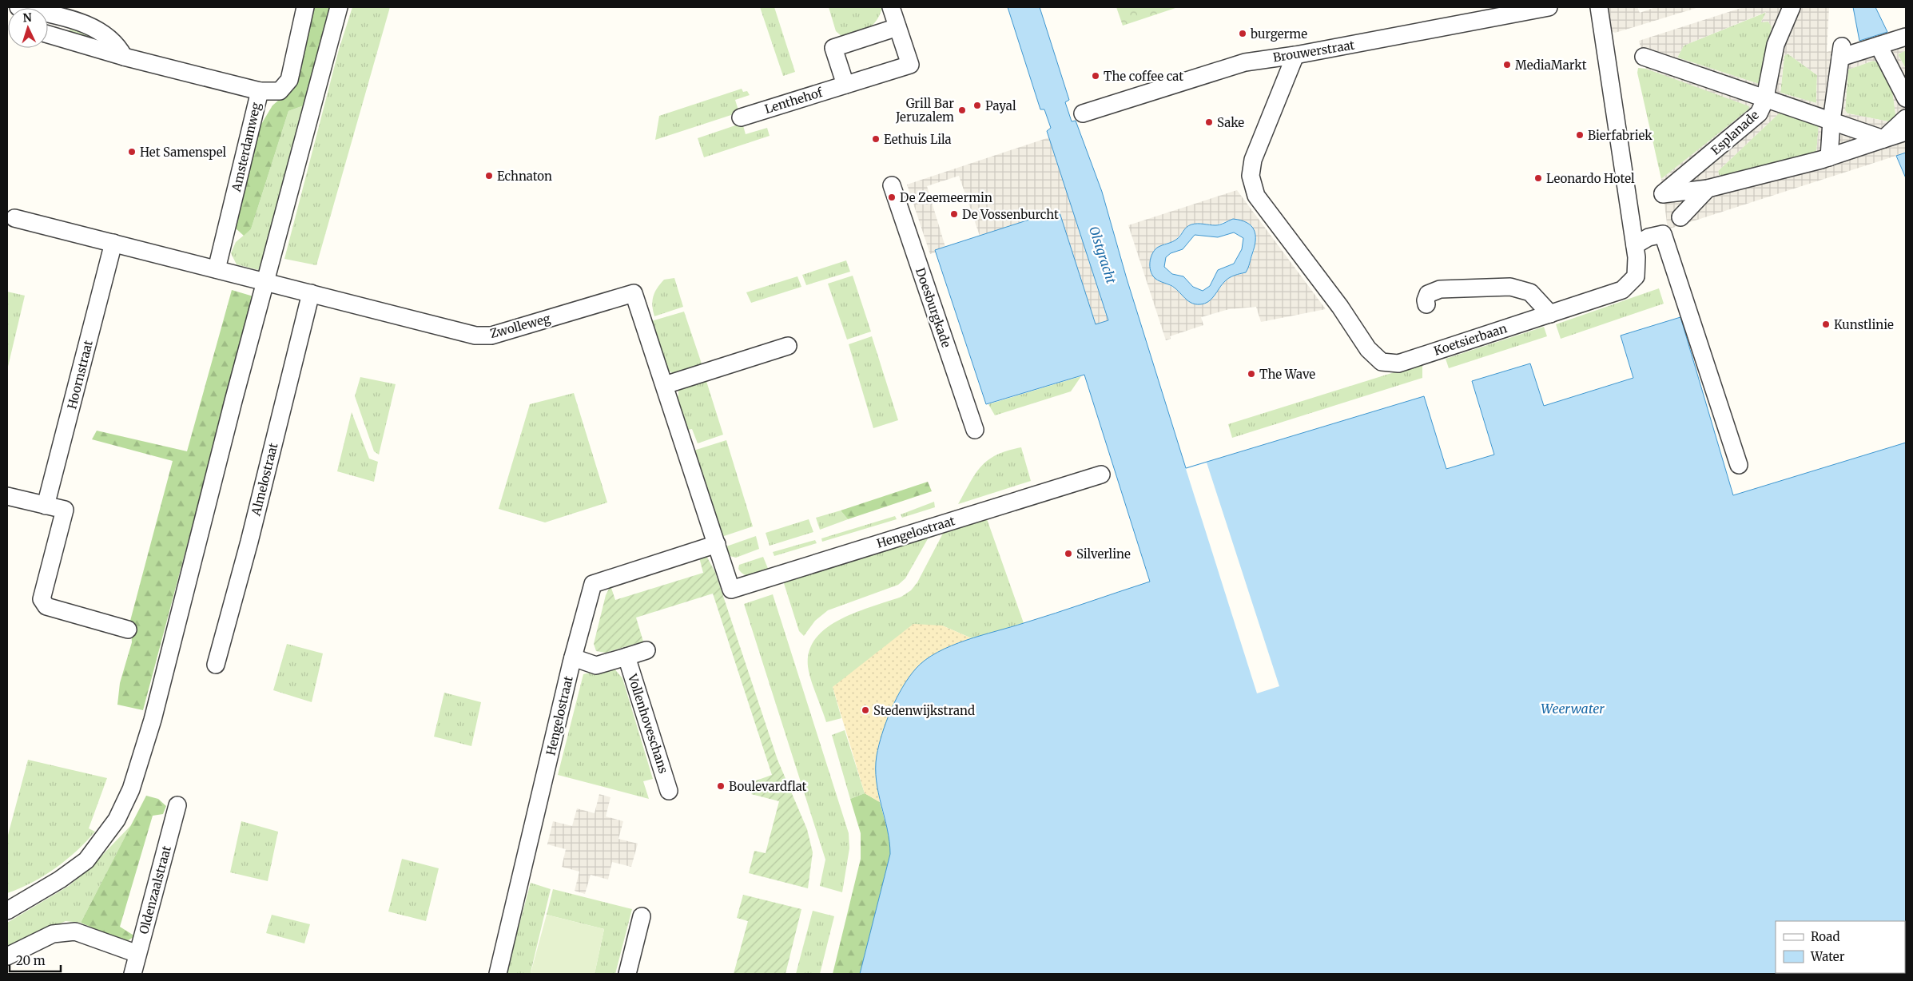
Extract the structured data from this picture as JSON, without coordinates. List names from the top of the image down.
{
  "streets": {
    "street": [
      "Brouwerstraat",
      "Lenthehof",
      "Esplanade",
      "Amsterdamweg",
      "Doesburgkade",
      "Zwolleweg",
      "Koetsierbaan",
      "Hoornstraat",
      "Almelostraat",
      "Hengelostraat",
      "Vollenhoveschans",
      "Oldenzaalstraat"
    ]
  },
  "crossings": [
    ["Brouwerstraat", "Koetsierbaan"],
    ["Zwolleweg", "Almelostraat"],
    ["Zwolleweg", "Hengelostraat"]
  ],
  "water": ["Olstgracht", "Weerwater"],
  "places": [
    "burgerme",
    "MediaMarkt",
    "The coffee cat",
    "Payal",
    "Grill Bar Jeruzalem",
    "Sake",
    "Bierfabriek",
    "Eethuis Lila",
    "Het Samenspel",
    "Echnaton",
    "Leonardo Hotel",
    "De Zeemeermin",
    "De Vossenburcht",
    "Kunstlinie",
    "The Wave",
    "Silverline",
    "Stedenwijkstrand",
    "Boulevardflat"
  ],
  "legend": ["Road", "Water"],
  "scale_bar": "20 m",
  "north": "top"
}
